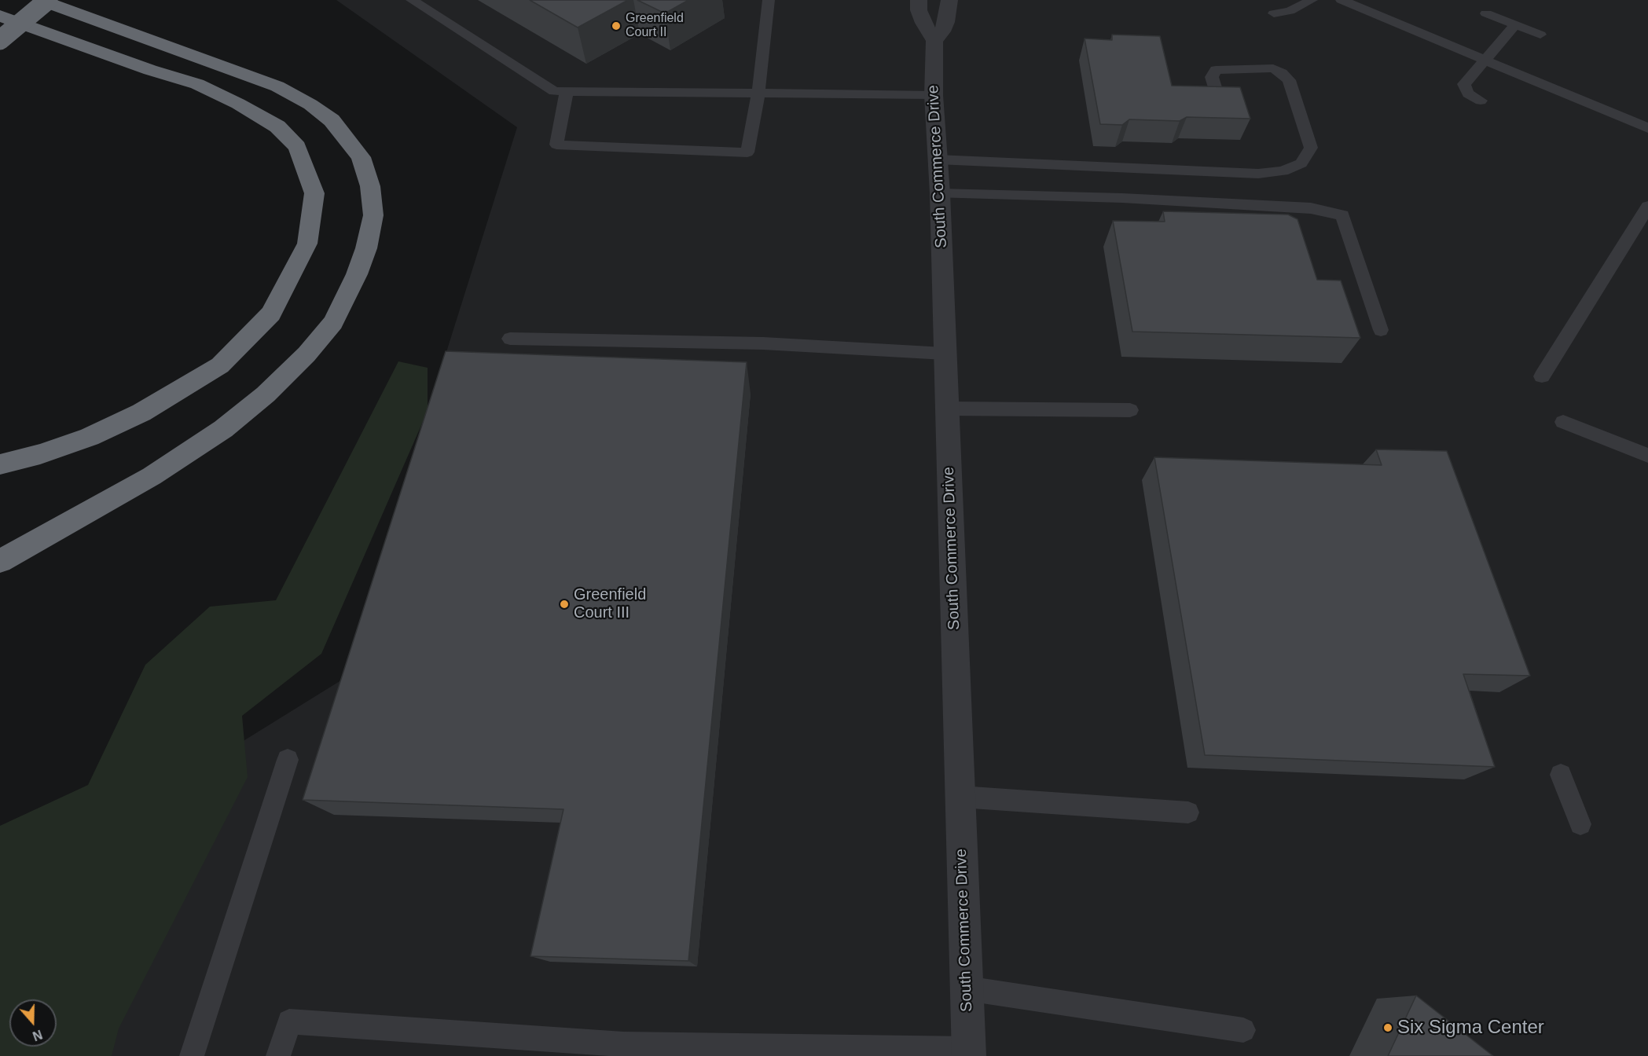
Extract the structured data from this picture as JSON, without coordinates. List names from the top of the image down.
{
  "streets": {
    "street": ["South Commerce Drive"]
  },
  "places": ["Greenfield Court II", "Greenfield Court III", "Six Sigma Center"],
  "north": "bottom"
}
